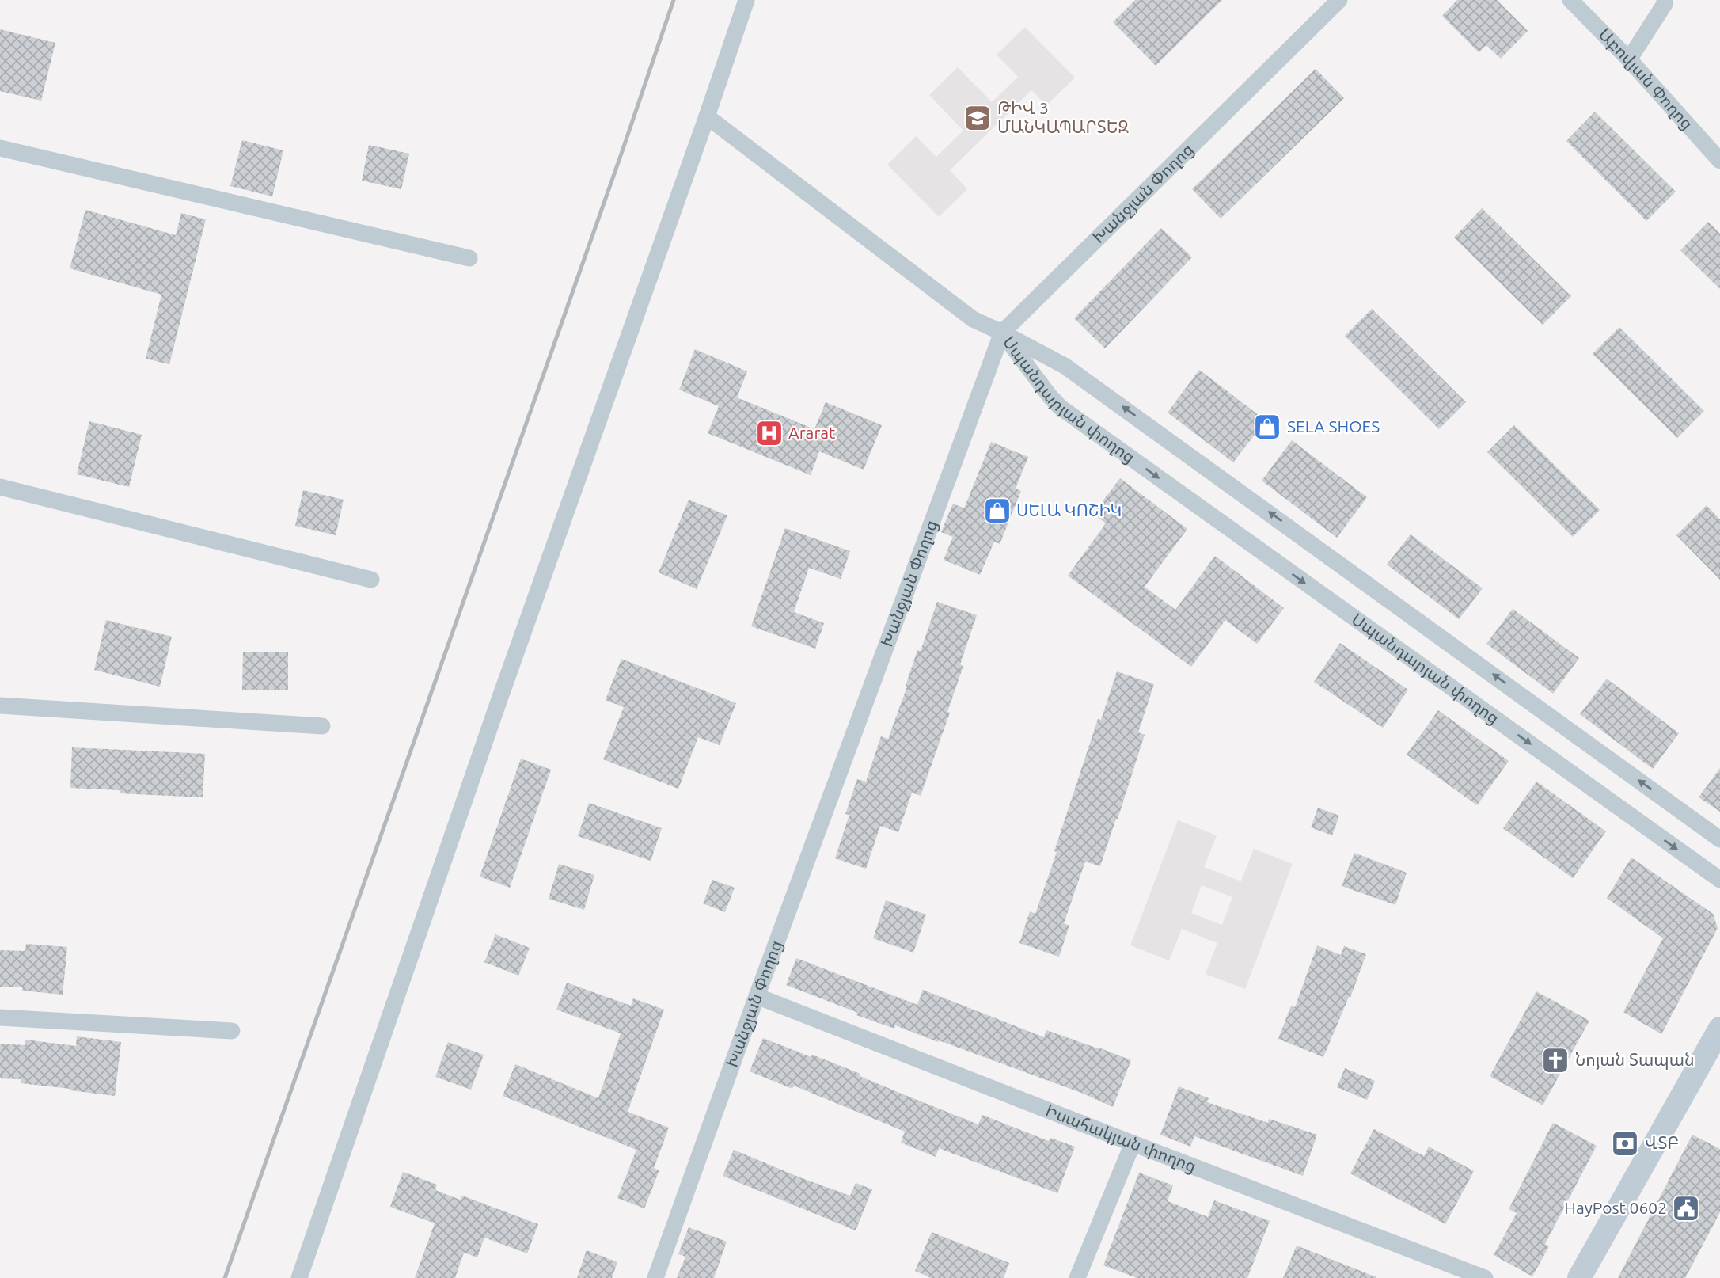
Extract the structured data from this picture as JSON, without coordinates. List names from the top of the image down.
{
  "streets": {
    "street": [
      "Աբովյան Փողոց",
      "Խանջյան Փողոց",
      "Սպանդարյան փողոց",
      "Իսահակյան փողոց"
    ]
  },
  "crossings": [
    ["Խանջյան Փողոց", "Սպանդարյան փողոց"],
    ["Խանջյան Փողոց", "Իսահակյան փողոց"]
  ],
  "places": {
    "school or university": ["ԹԻՎ 3 ՄԱՆԿԱՊԱՐՏԵԶ"],
    "shop": ["SELA SHOES", "ՍԵԼԱ ԿՈՇԻԿ"],
    "hospital": ["Ararat"],
    "church": ["Նոյան Տապան"],
    "bank": ["ՎՏԲ"],
    "public building": ["HayPost 0602"]
  }
}
